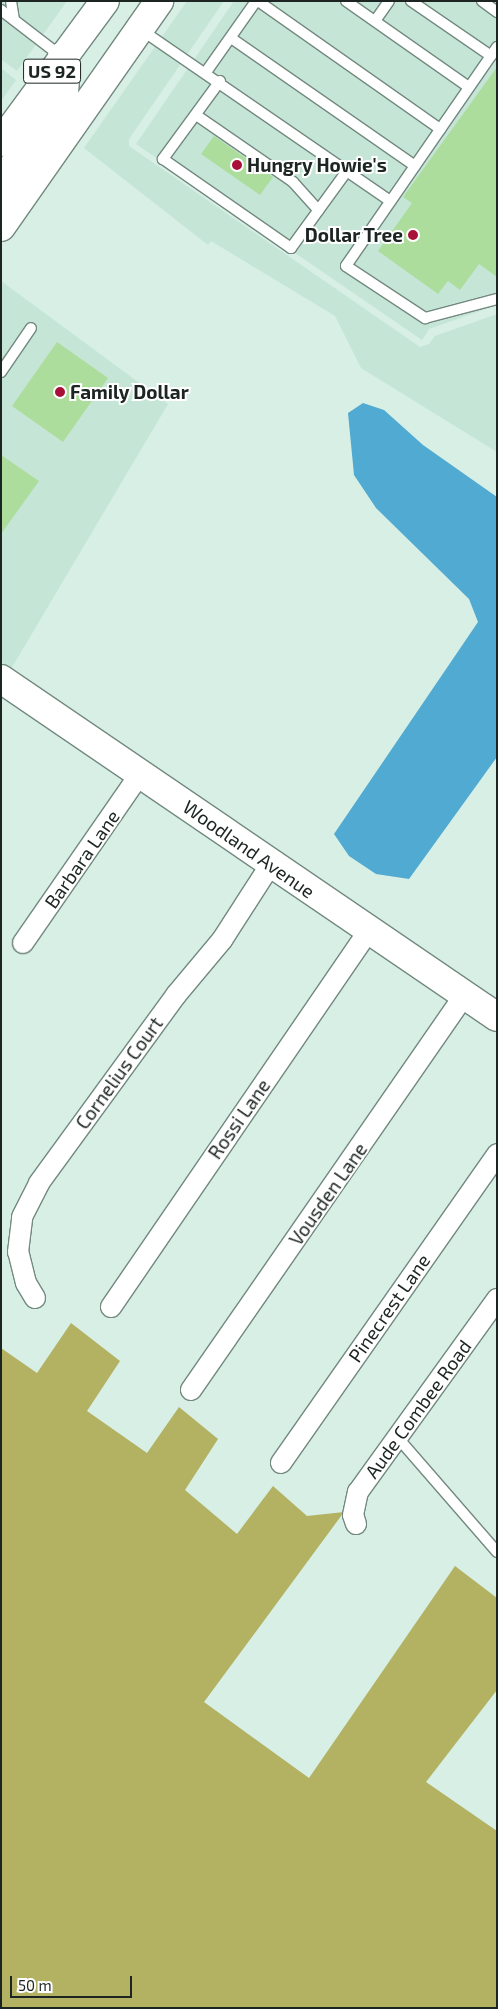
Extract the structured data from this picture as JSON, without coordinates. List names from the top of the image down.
{
  "streets": {
    "main road": ["US 92", "Woodland Avenue"],
    "street": [
      "Barbara Lane",
      "Cornelius Court",
      "Rossi Lane",
      "Vousden Lane",
      "Pinecrest Lane",
      "Aude Combee Road"
    ]
  },
  "crossings": [
    ["Woodland Avenue", "Barbara Lane"],
    ["Woodland Avenue", "Cornelius Court"],
    ["Woodland Avenue", "Rossi Lane"],
    ["Woodland Avenue", "Vousden Lane"]
  ],
  "places": ["Hungry Howie's", "Dollar Tree", "Family Dollar"],
  "scale_bar": "50 m"
}
